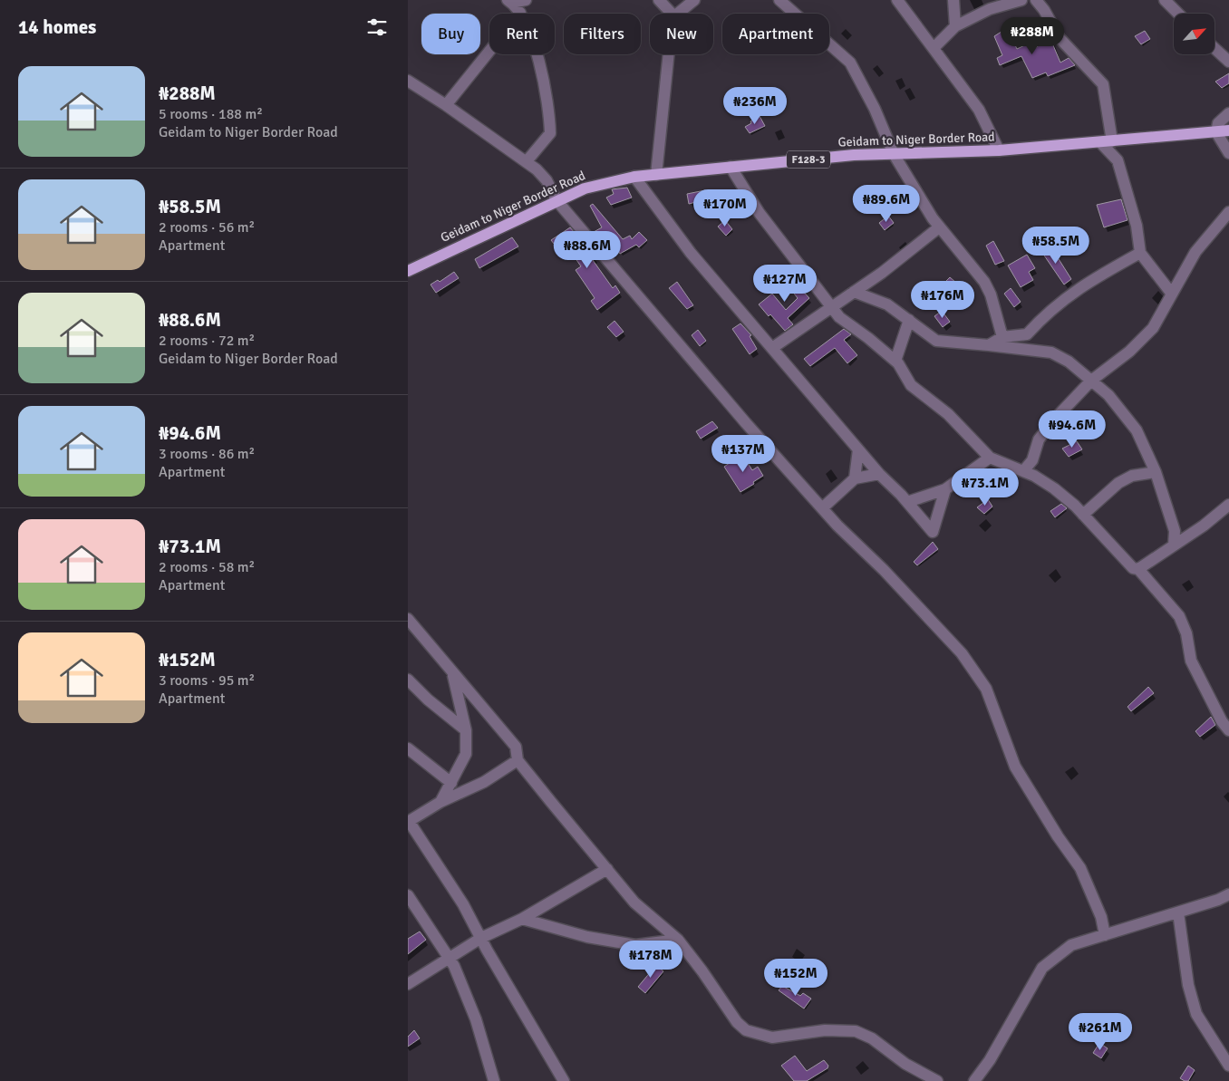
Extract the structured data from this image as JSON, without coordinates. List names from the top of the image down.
{
  "streets": {
    "main road": ["Geidam to Niger Border Road", "F128-3"]
  },
  "north": "top right",
  "page": {
    "heading": "14 homes",
    "chip": [
      "Buy",
      "Rent",
      "Filters",
      "New",
      "Apartment"
    ],
    "price": [
      "₦288M",
      "₦236M",
      "₦89.6M",
      "₦170M",
      "₦58.5M",
      "₦88.6M",
      "₦127M",
      "₦176M",
      "₦94.6M",
      "₦137M",
      "₦73.1M",
      "₦178M",
      "₦152M",
      "₦261M"
    ],
    "list": [
      {
        "name": "₦288M",
        "note": "5 rooms · 188 m² · Geidam to Niger Border Road"
      },
      {
        "name": "₦58.5M",
        "note": "2 rooms · 56 m² · Apartment"
      },
      {
        "name": "₦88.6M",
        "note": "2 rooms · 72 m² · Geidam to Niger Border Road"
      },
      {
        "name": "₦94.6M",
        "note": "3 rooms · 86 m² · Apartment"
      },
      {
        "name": "₦73.1M",
        "note": "2 rooms · 58 m² · Apartment"
      },
      {
        "name": "₦152M",
        "note": "3 rooms · 95 m² · Apartment"
      }
    ]
  }
}
